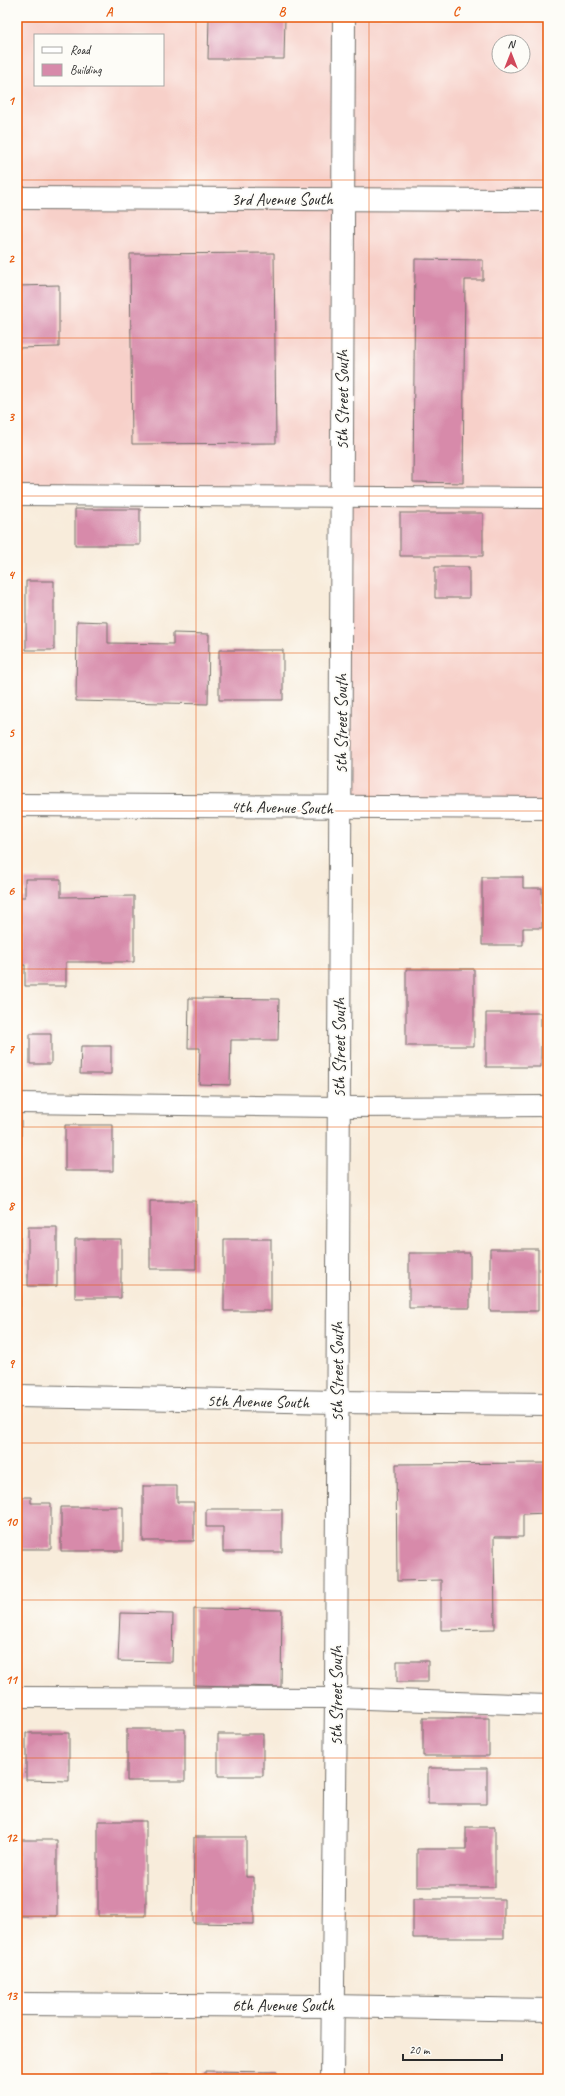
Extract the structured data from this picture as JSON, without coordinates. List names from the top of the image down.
{
  "streets": {
    "street": [
      "3rd Avenue South",
      "5th Street South",
      "4th Avenue South",
      "5th Avenue South",
      "6th Avenue South"
    ]
  },
  "crossings": [
    ["3rd Avenue South", "5th Street South"],
    ["5th Street South", "4th Avenue South"],
    ["5th Street South", "5th Avenue South"],
    ["5th Street South", "6th Avenue South"]
  ],
  "legend": ["Road", "Building"],
  "scale_bar": "20 m",
  "north": "top",
  "grid": {
    "columns": ["A", "B", "C"],
    "rows": [
      "1",
      "2",
      "3",
      "4",
      "5",
      "6",
      "7",
      "8",
      "9",
      "10",
      "11",
      "12",
      "13"
    ]
  }
}
